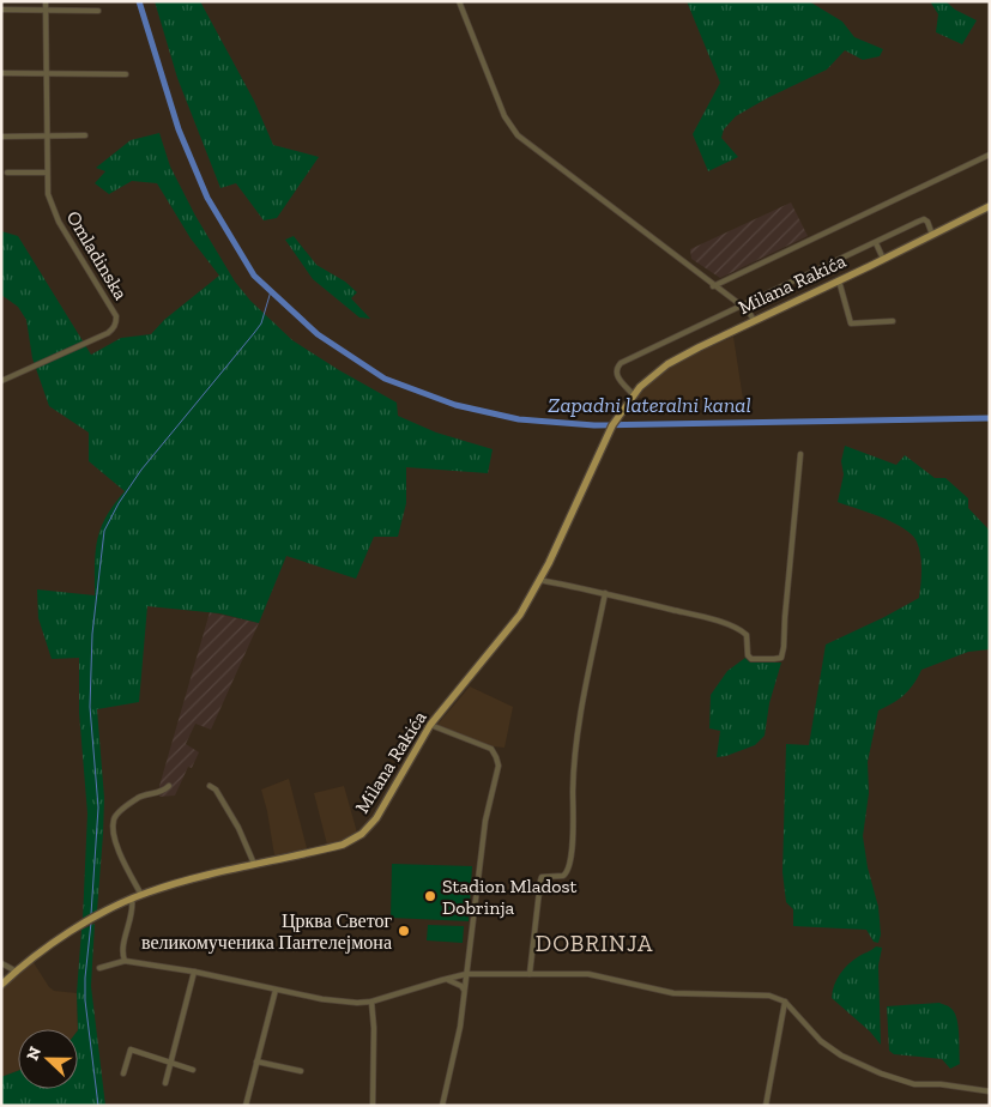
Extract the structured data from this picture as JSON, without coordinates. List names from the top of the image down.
{
  "streets": {
    "main road": ["Milana Rakića"],
    "street": ["Omladinska"]
  },
  "districts": ["DOBRINJA"],
  "water": ["Zapadni lateralni kanal"],
  "places": ["Stadion Mladost Dobrinja", "Црква Светог великомученика Пантелејмона"],
  "north": "left"
}
